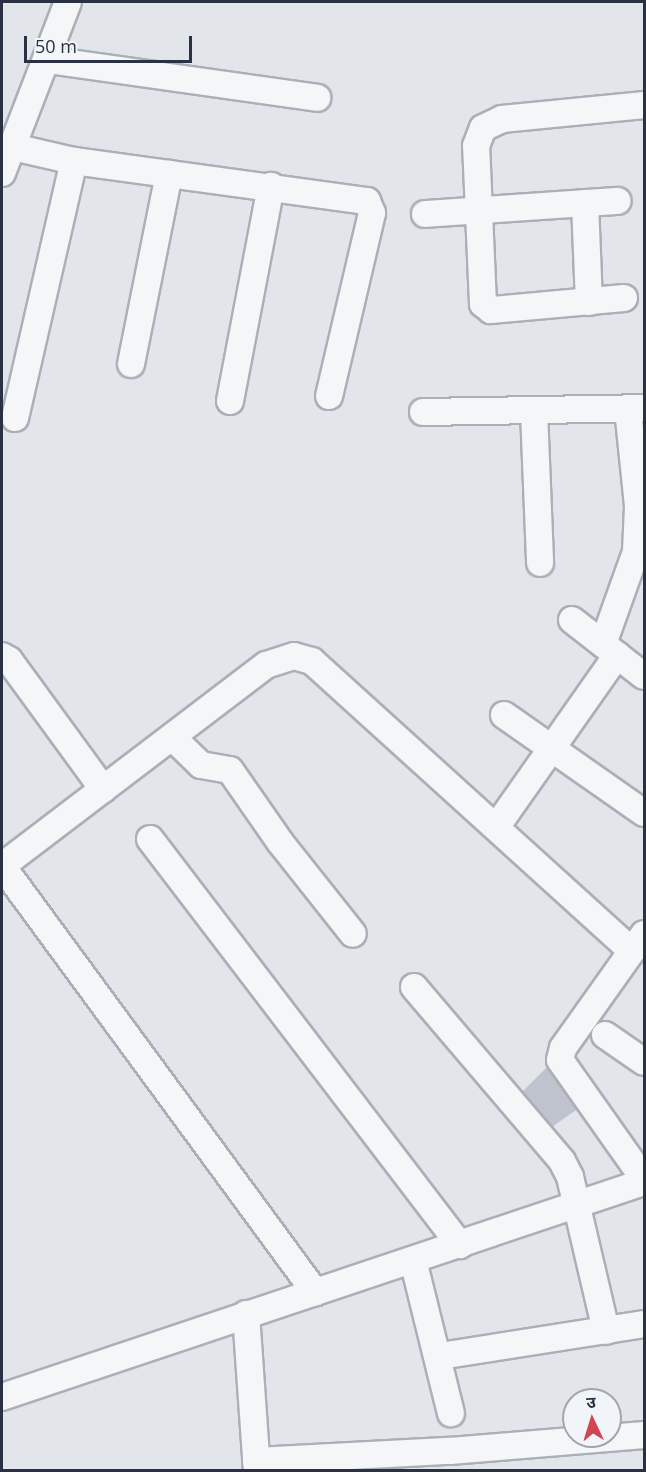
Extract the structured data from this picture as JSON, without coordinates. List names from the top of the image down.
{
  "scale_bar": "50 m",
  "north": "top"
}
